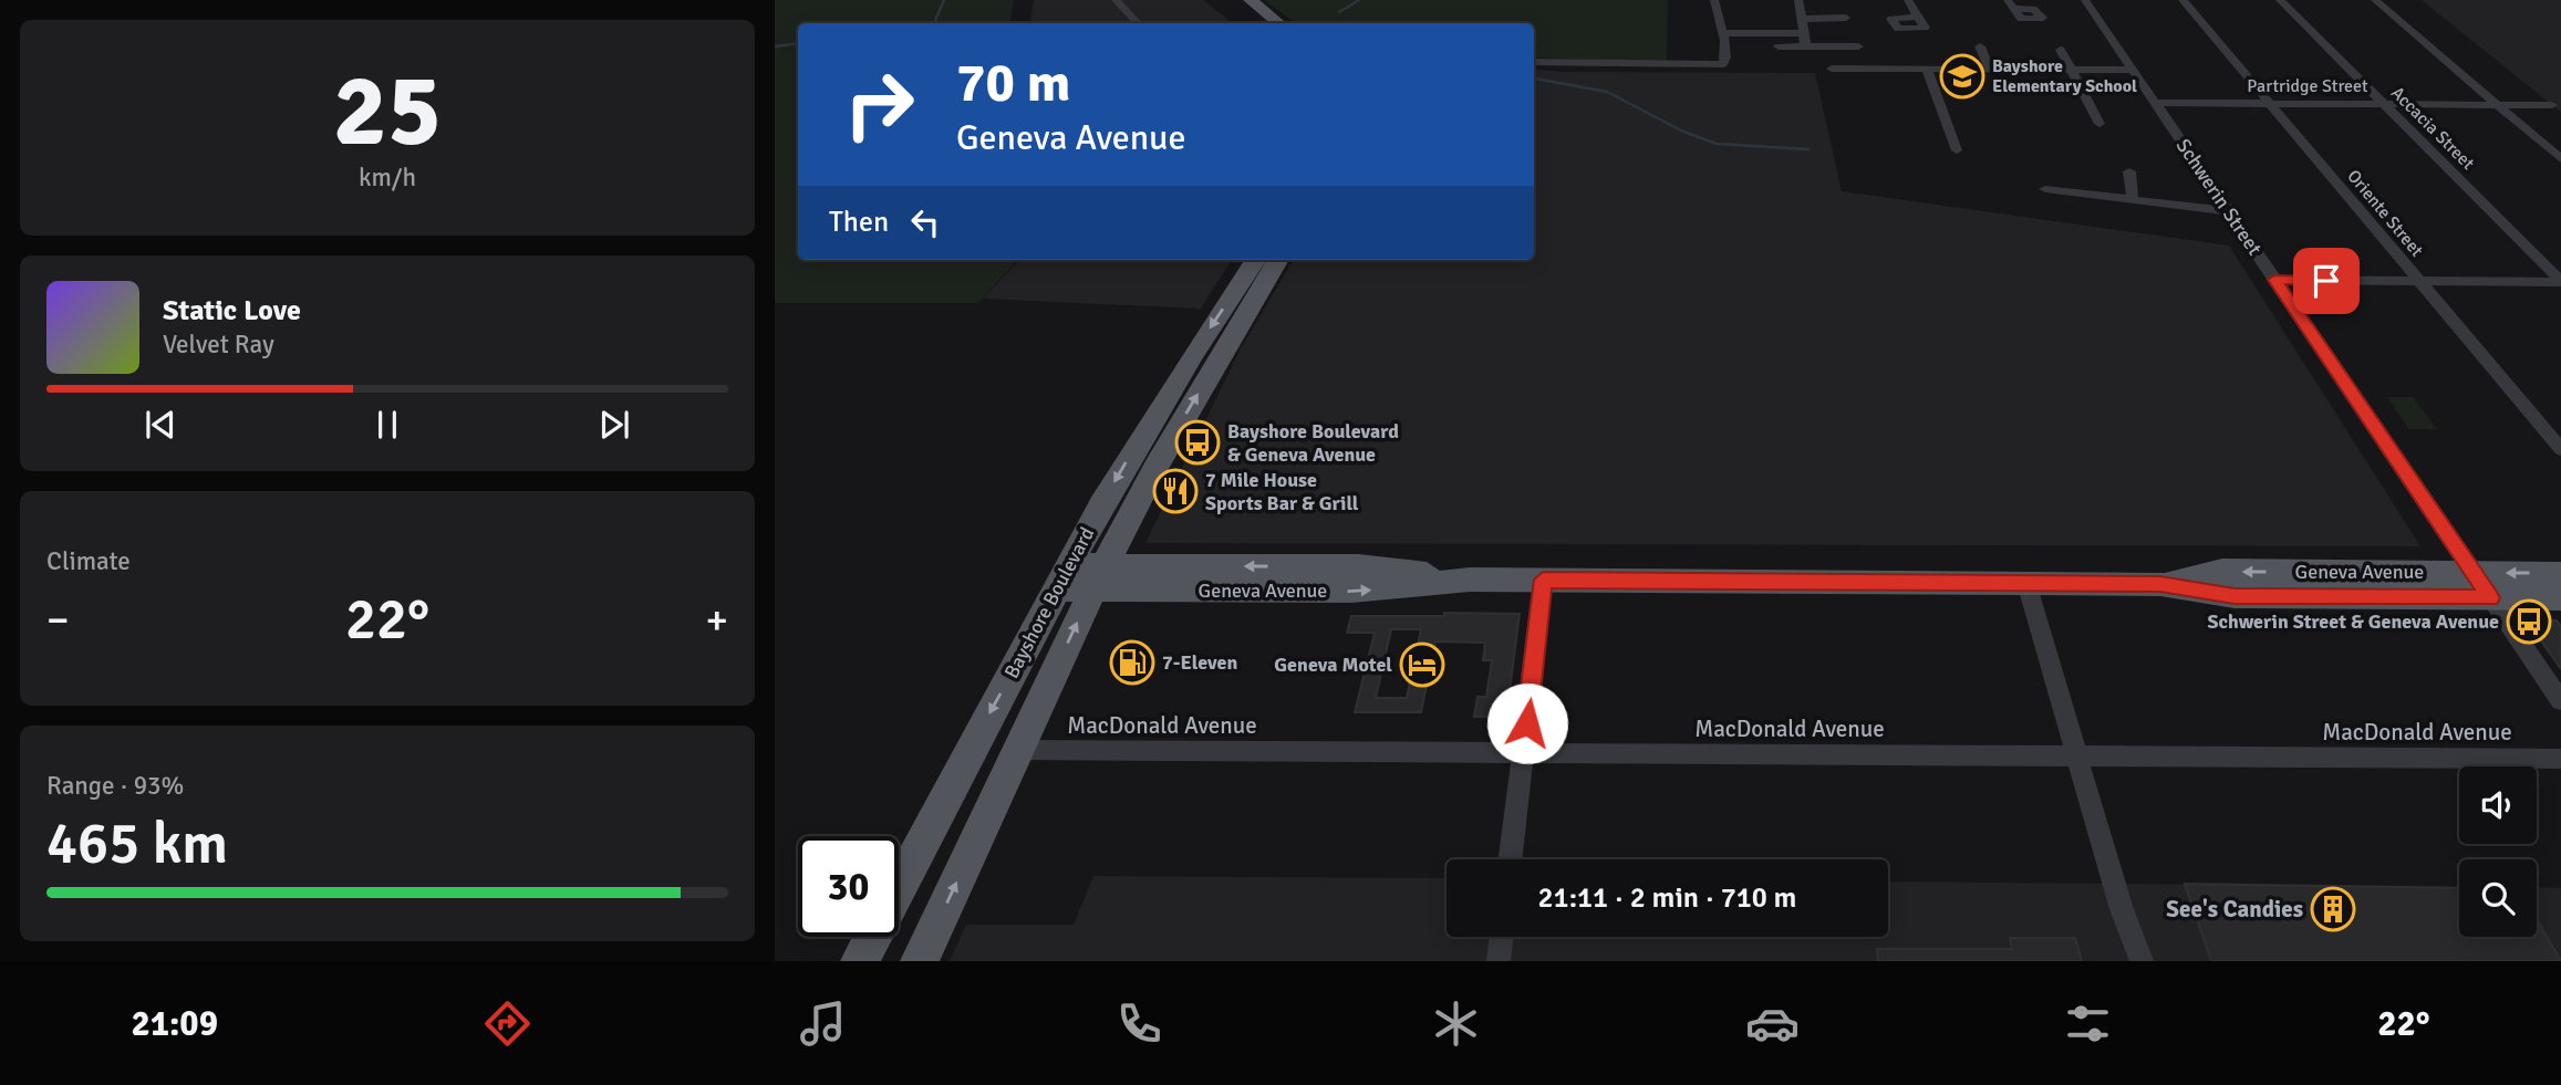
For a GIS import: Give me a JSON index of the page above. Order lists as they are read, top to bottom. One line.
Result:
{"streets":{"main road":["Geneva Avenue","Bayshore Boulevard"],"street":["Partridge Street","Accacia Street","Schwerin Street","Oriente Street","MacDonald Avenue"]},"crossings":[["Partridge Street","Accacia Street"],["Partridge Street","Schwerin Street"],["Partridge Street","Oriente Street"],["Schwerin Street","Geneva Avenue"],["Geneva Avenue","Bayshore Boulevard"],["Bayshore Boulevard","MacDonald Avenue"]],"places":{"school or university":["Bayshore Elementary School"],"bus stop":["Bayshore Boulevard & Geneva Avenue","Schwerin Street & Geneva Avenue"],"restaurant":["7 Mile House Sports Bar & Grill"],"fuel station":["7-Eleven"],"hotel":["Geneva Motel"],"building":["See's Candies"]},"page":{"tile":[["25","km/h"],"Climate",["Range · 93%","465 km"]],"turn":["70 m","Geneva Avenue"],"then":"Then","song":["Static Love","Velvet Ray"],"heat":["−","22°","+"],"limit":"30","trip":"21:11 · 2 min · 710 m","tabs":["21:09","22°"]}}
